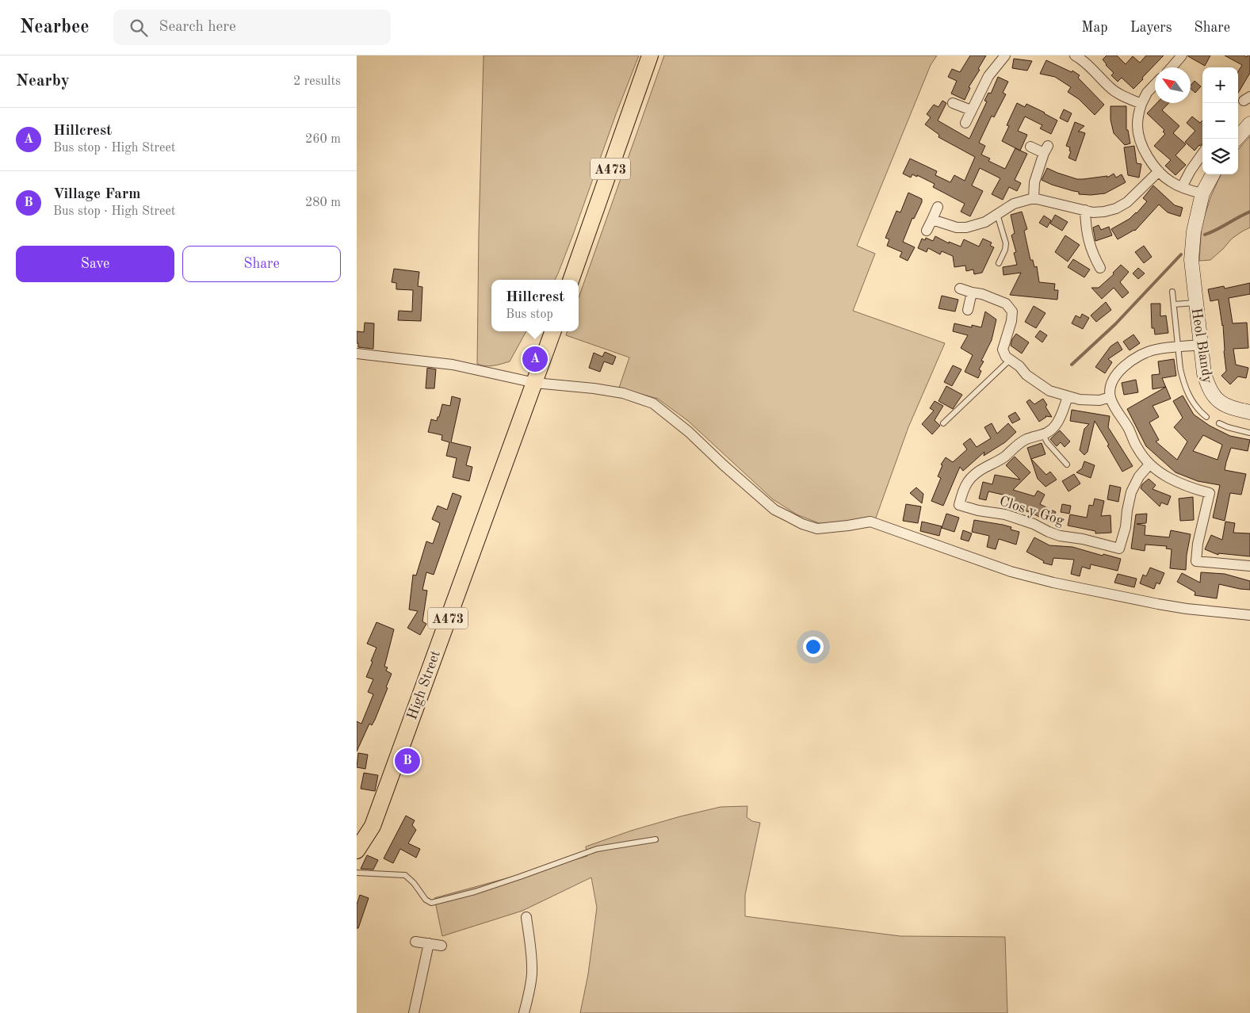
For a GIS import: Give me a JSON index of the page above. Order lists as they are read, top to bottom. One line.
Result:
{"streets":{"main road":["A473","High Street"],"street":["Heol Blandy","Clos y Gog"]},"crossings":[["A473","High Street"]],"north":"top left","page":{"header":"Nearbee","search":"Search here","nav":["Map","Layers","Share"],"heading":["Nearby","2 results"],"map_buttons":["+","−"],"list":[{"mark":"A","name":"Hillcrest","note":"Bus stop · High Street","value":"260 m"},{"mark":"B","name":"Village Farm","note":"Bus stop · High Street","value":"280 m"}],"buttons":["Save","Share"],"popup":["Hillcrest","Bus stop"],"pins":["A","B"]}}
